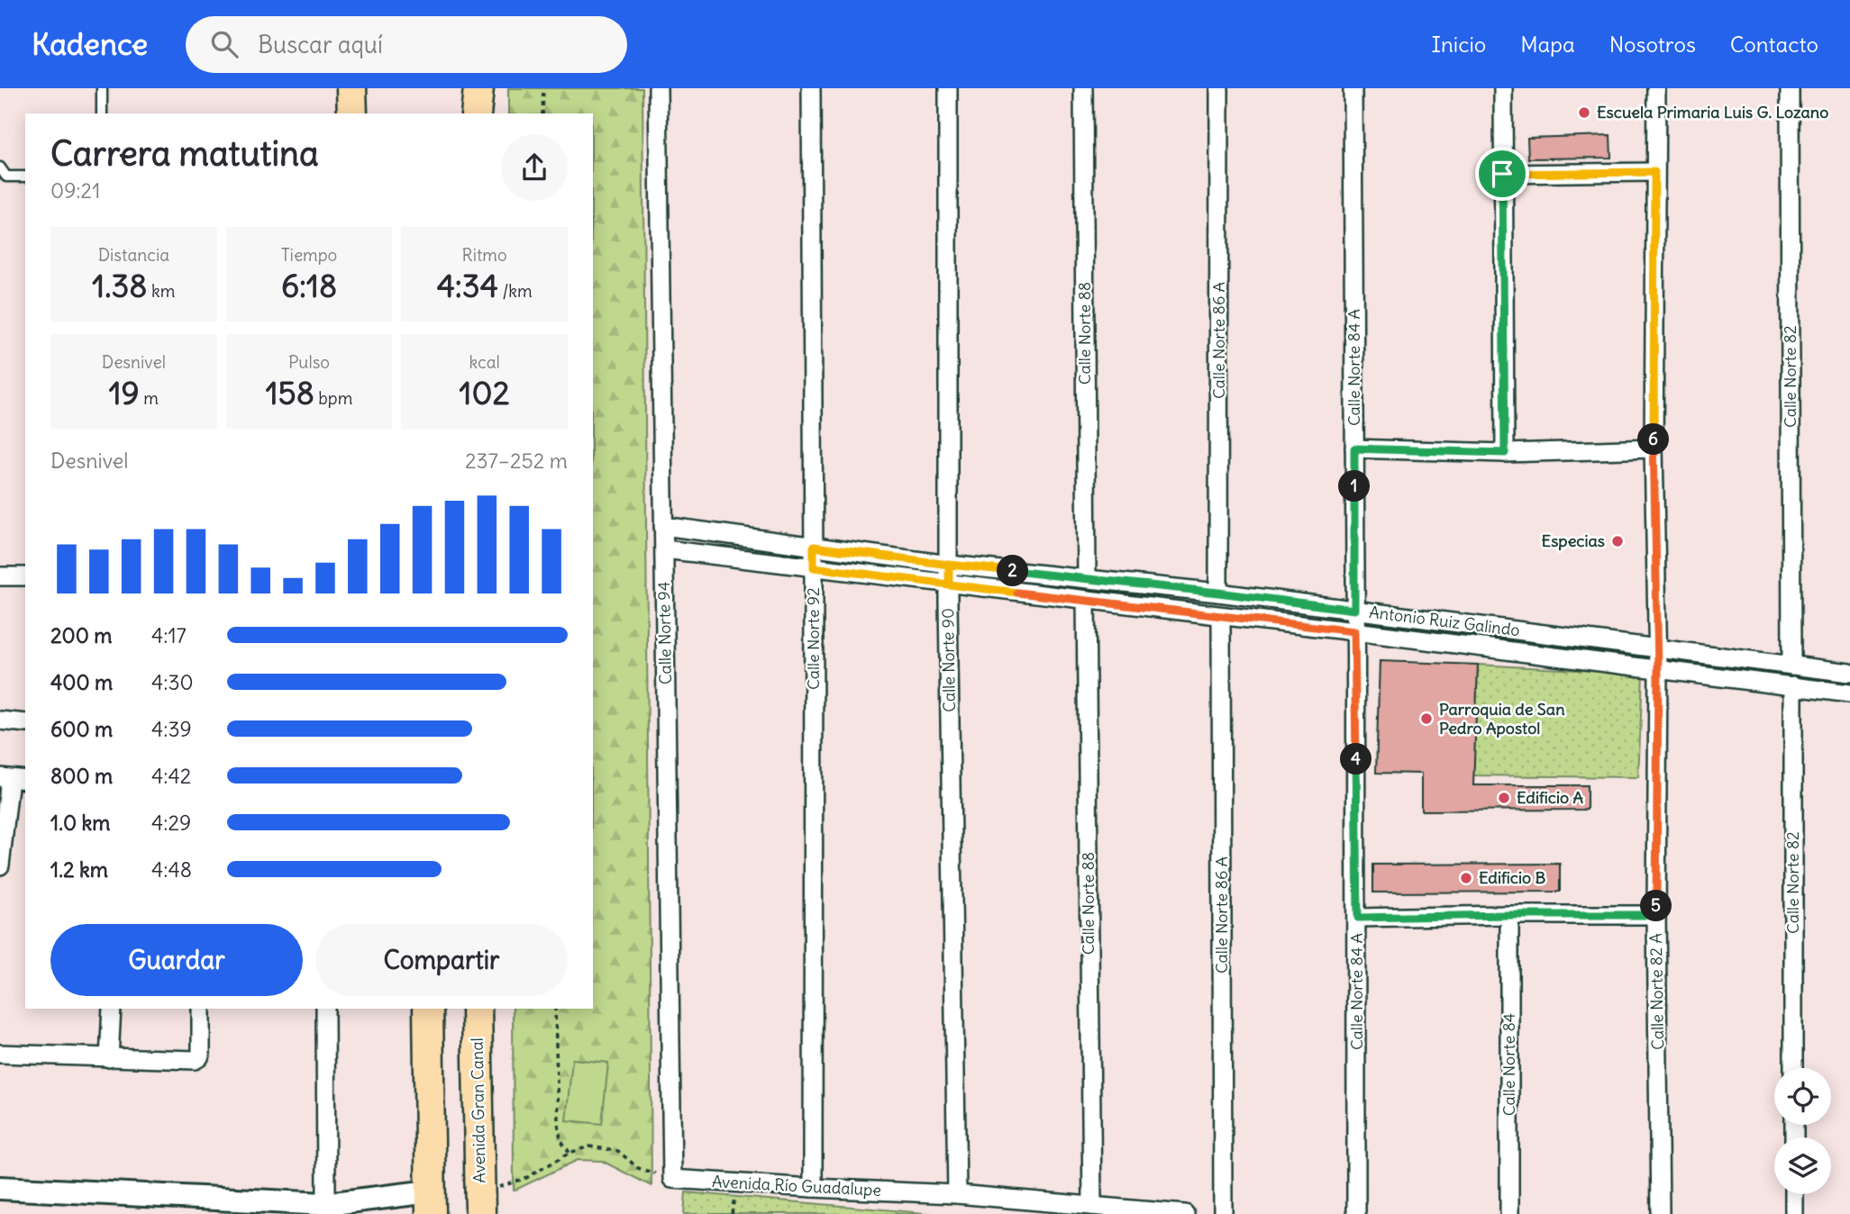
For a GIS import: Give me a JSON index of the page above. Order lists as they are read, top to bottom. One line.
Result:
{"streets":{"main road":["Avenida Gran Canal"],"street":["Calle Norte 88","Calle Norte 86 A","Calle Norte 84 A","Calle Norte 82","Antonio Ruiz Galindo","Calle Norte 94","Calle Norte 92","Calle Norte 90","Calle Norte 82 A","Calle Norte 84","Avenida Río Guadalupe"]},"crossings":[["Calle Norte 88","Antonio Ruiz Galindo"],["Calle Norte 88","Avenida Río Guadalupe"],["Calle Norte 86 A","Antonio Ruiz Galindo"],["Calle Norte 84 A","Antonio Ruiz Galindo"],["Calle Norte 82","Antonio Ruiz Galindo"],["Antonio Ruiz Galindo","Calle Norte 94"],["Antonio Ruiz Galindo","Calle Norte 92"],["Antonio Ruiz Galindo","Calle Norte 90"],["Antonio Ruiz Galindo","Calle Norte 82 A"],["Calle Norte 94","Avenida Río Guadalupe"],["Calle Norte 92","Avenida Río Guadalupe"],["Calle Norte 90","Avenida Río Guadalupe"]],"places":["Escuela Primaria Luis G. Lozano","Especias","Parroquia de San Pedro Apostol","Edificio A","Edificio B"],"page":{"header":"Kadence","search":"Buscar aquí","nav":["Inicio","Mapa","Nosotros","Contacto"],"heading":["Carrera matutina","09:21"],"stats":[["Distancia","1.38 km"],["Tiempo","6:18"],["Ritmo","4:34 /km"],["Desnivel","19 m"],["Pulso","158 bpm"],["kcal","102"]],"pins":["6","1","2","4","5"],"chart":["Desnivel","237–252 m"],"list":[{"name":"200 m","note":"4:17"},{"name":"400 m","note":"4:30"},{"name":"600 m","note":"4:39"},{"name":"800 m","note":"4:42"},{"name":"1.0 km","note":"4:29"},{"name":"1.2 km","note":"4:48"}],"buttons":["Guardar","Compartir"]}}
